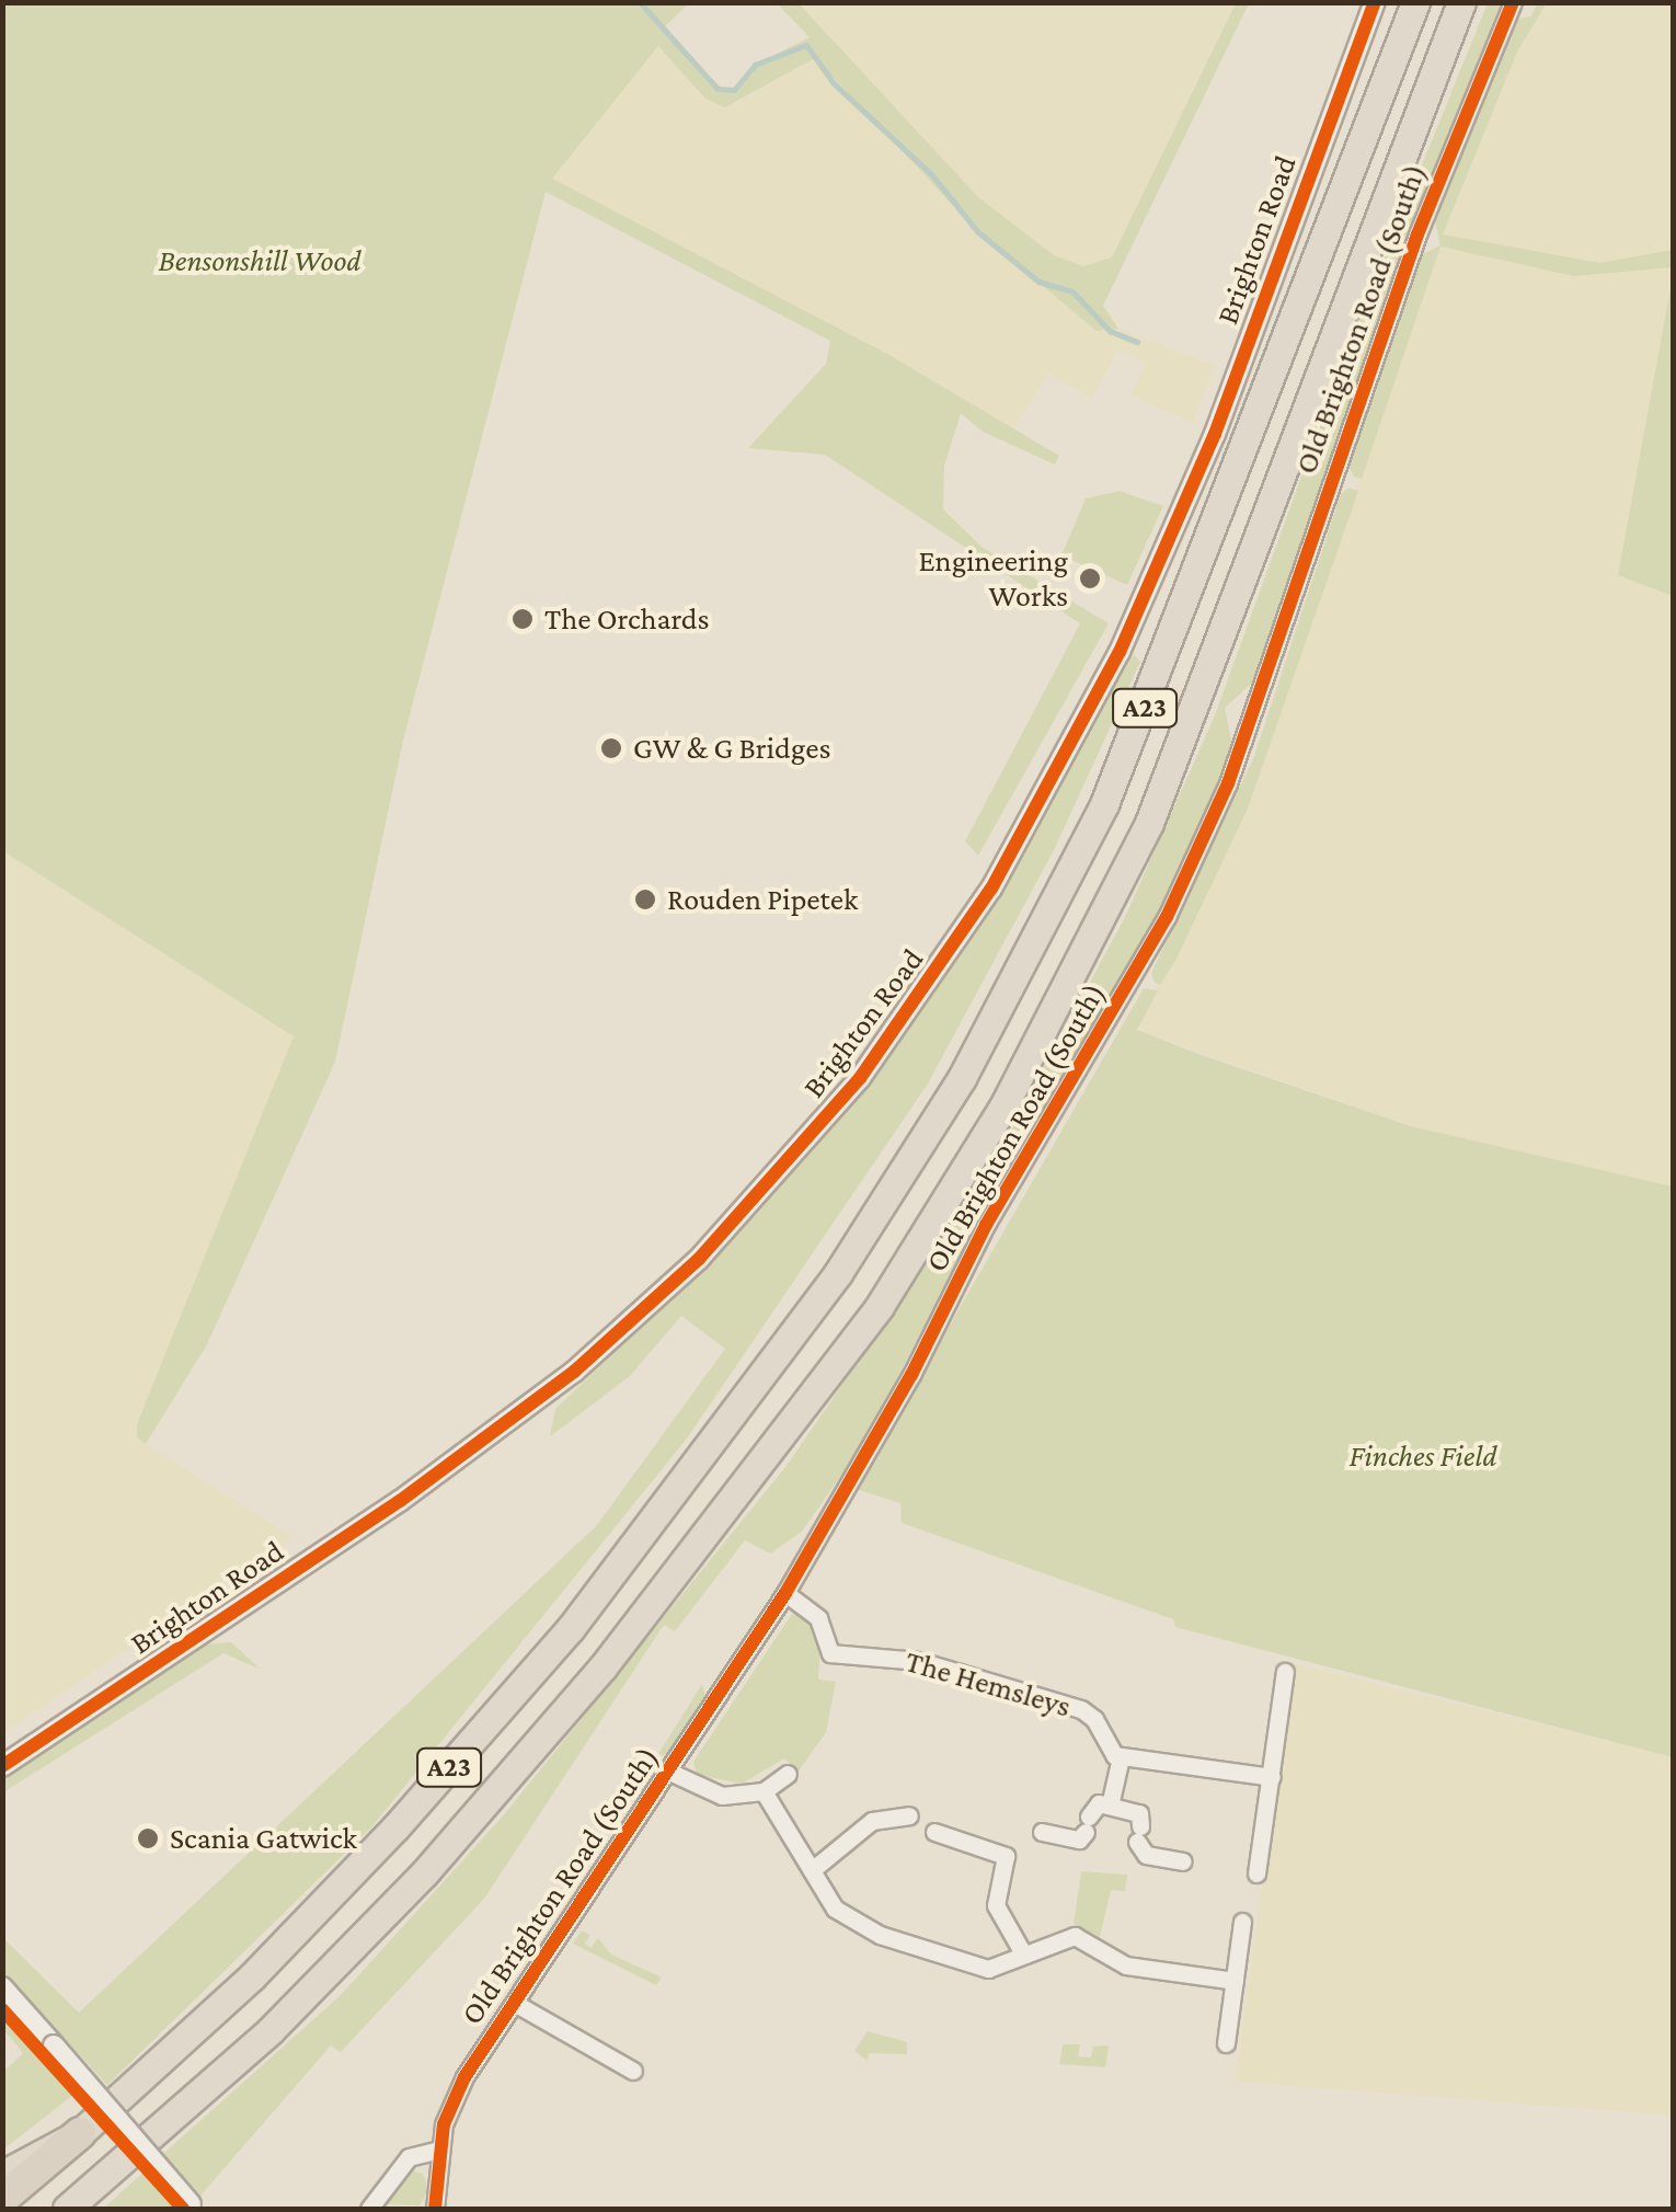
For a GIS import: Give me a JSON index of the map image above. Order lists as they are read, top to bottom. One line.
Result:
{"streets":{"highway":["A23"],"street":["Brighton Road","Old Brighton Road (South)","The Hemsleys"]},"parks":["Bensonshill Wood","Finches Field"],"places":["Engineering Works","The Orchards","GW & G Bridges","Rouden Pipetek","Scania Gatwick"]}
